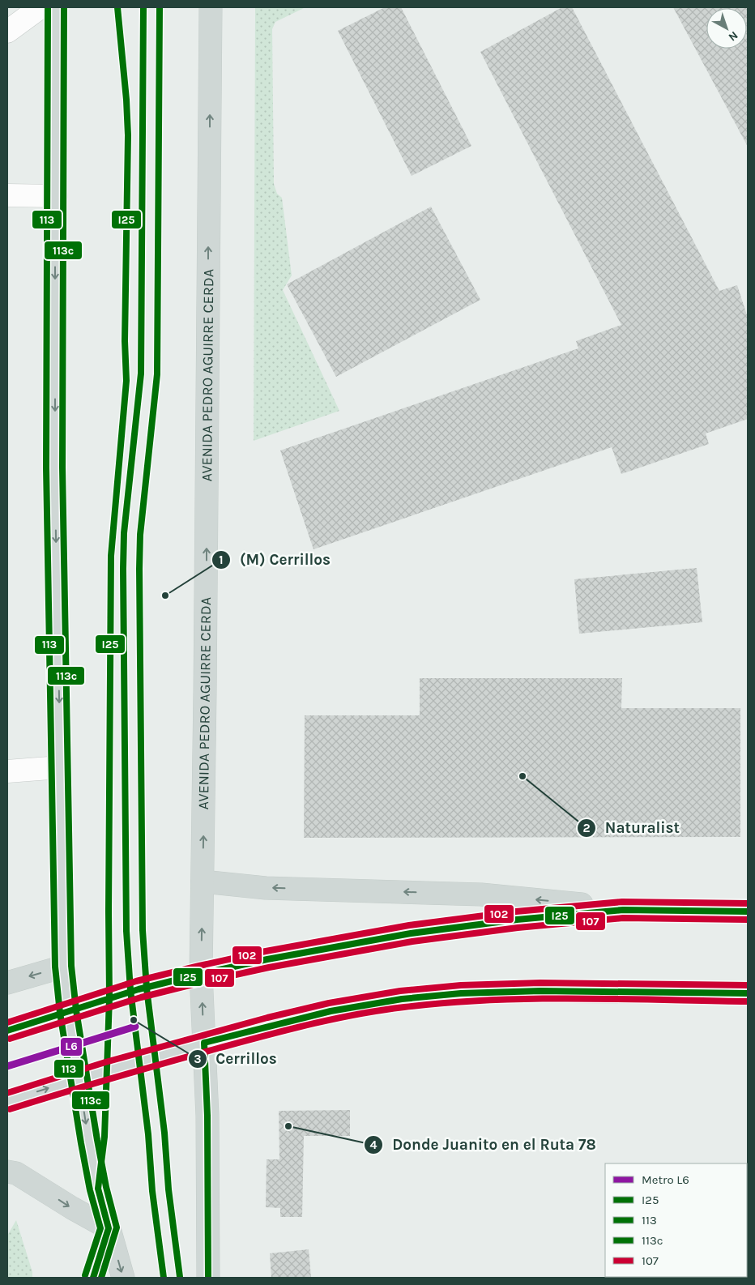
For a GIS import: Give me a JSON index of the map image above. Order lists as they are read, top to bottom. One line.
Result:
{"streets":{"main road":["AVENIDA PEDRO AGUIRRE CERDA"]},"places":["(M) Cerrillos","Naturalist","Cerrillos","Donde Juanito en el Ruta 78"],"lines":["transit line I25","transit line 113","transit line 113c","transit line 102","transit line 107","metro line L6"],"legend":["Metro L6","I25","113","113c","107"],"north":"bottom right"}
